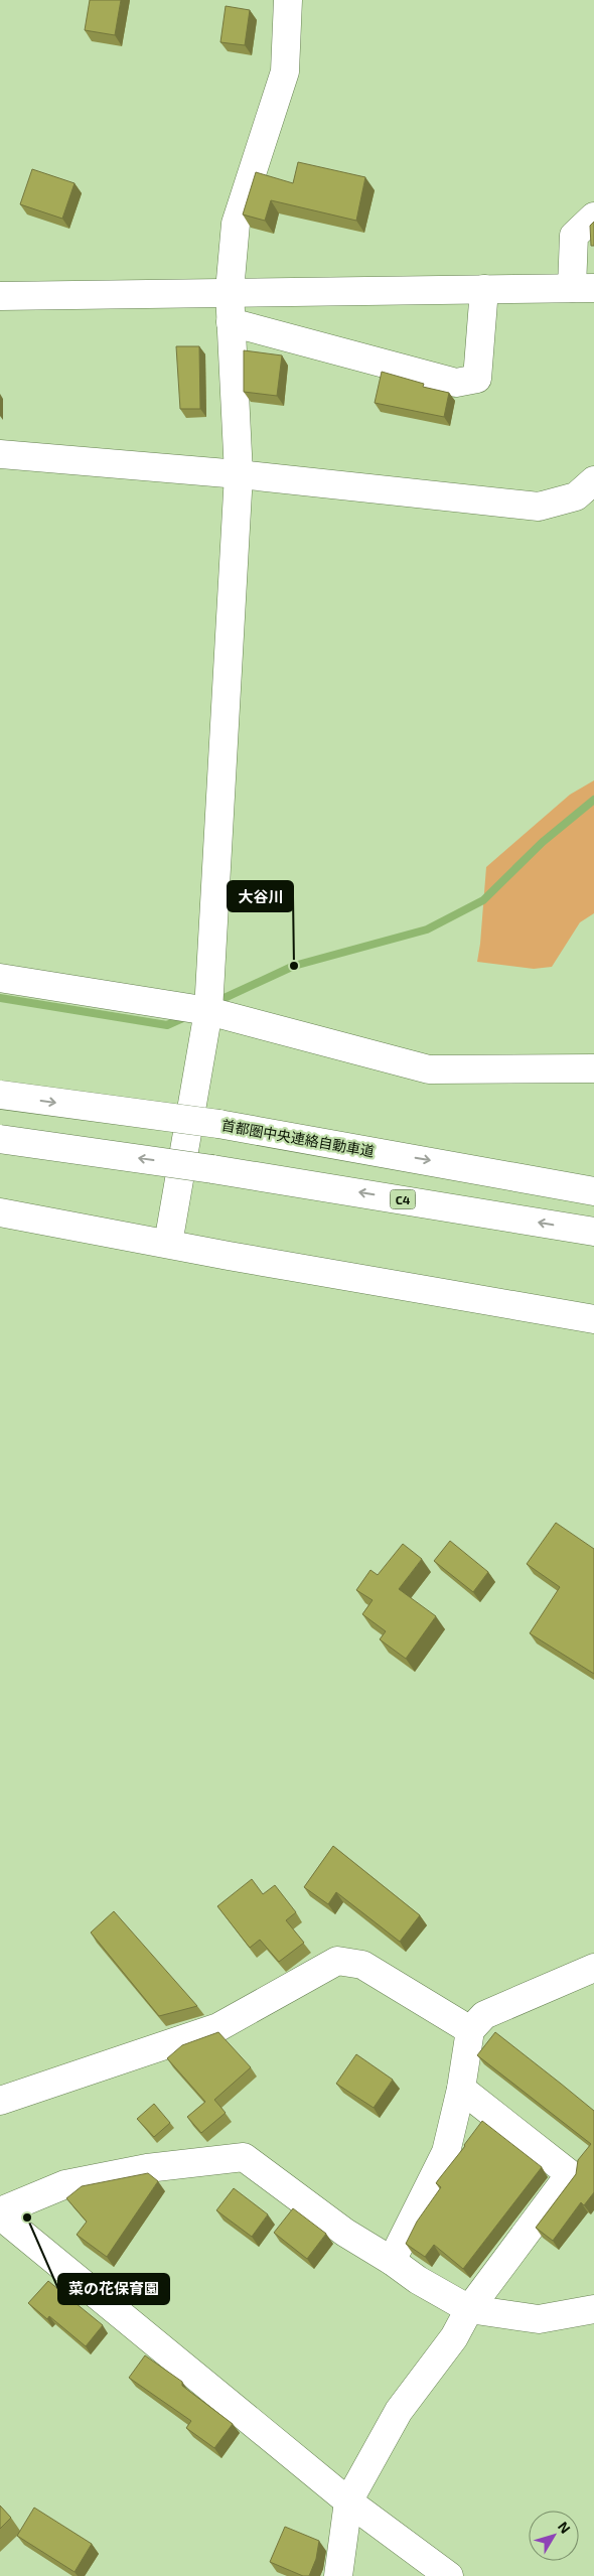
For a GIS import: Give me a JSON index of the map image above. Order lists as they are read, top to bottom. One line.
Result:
{"streets":{"main road":["首都圏中央連絡自動車道","C4"]},"places":["大谷川","菜の花保育園"],"north":"top right"}
